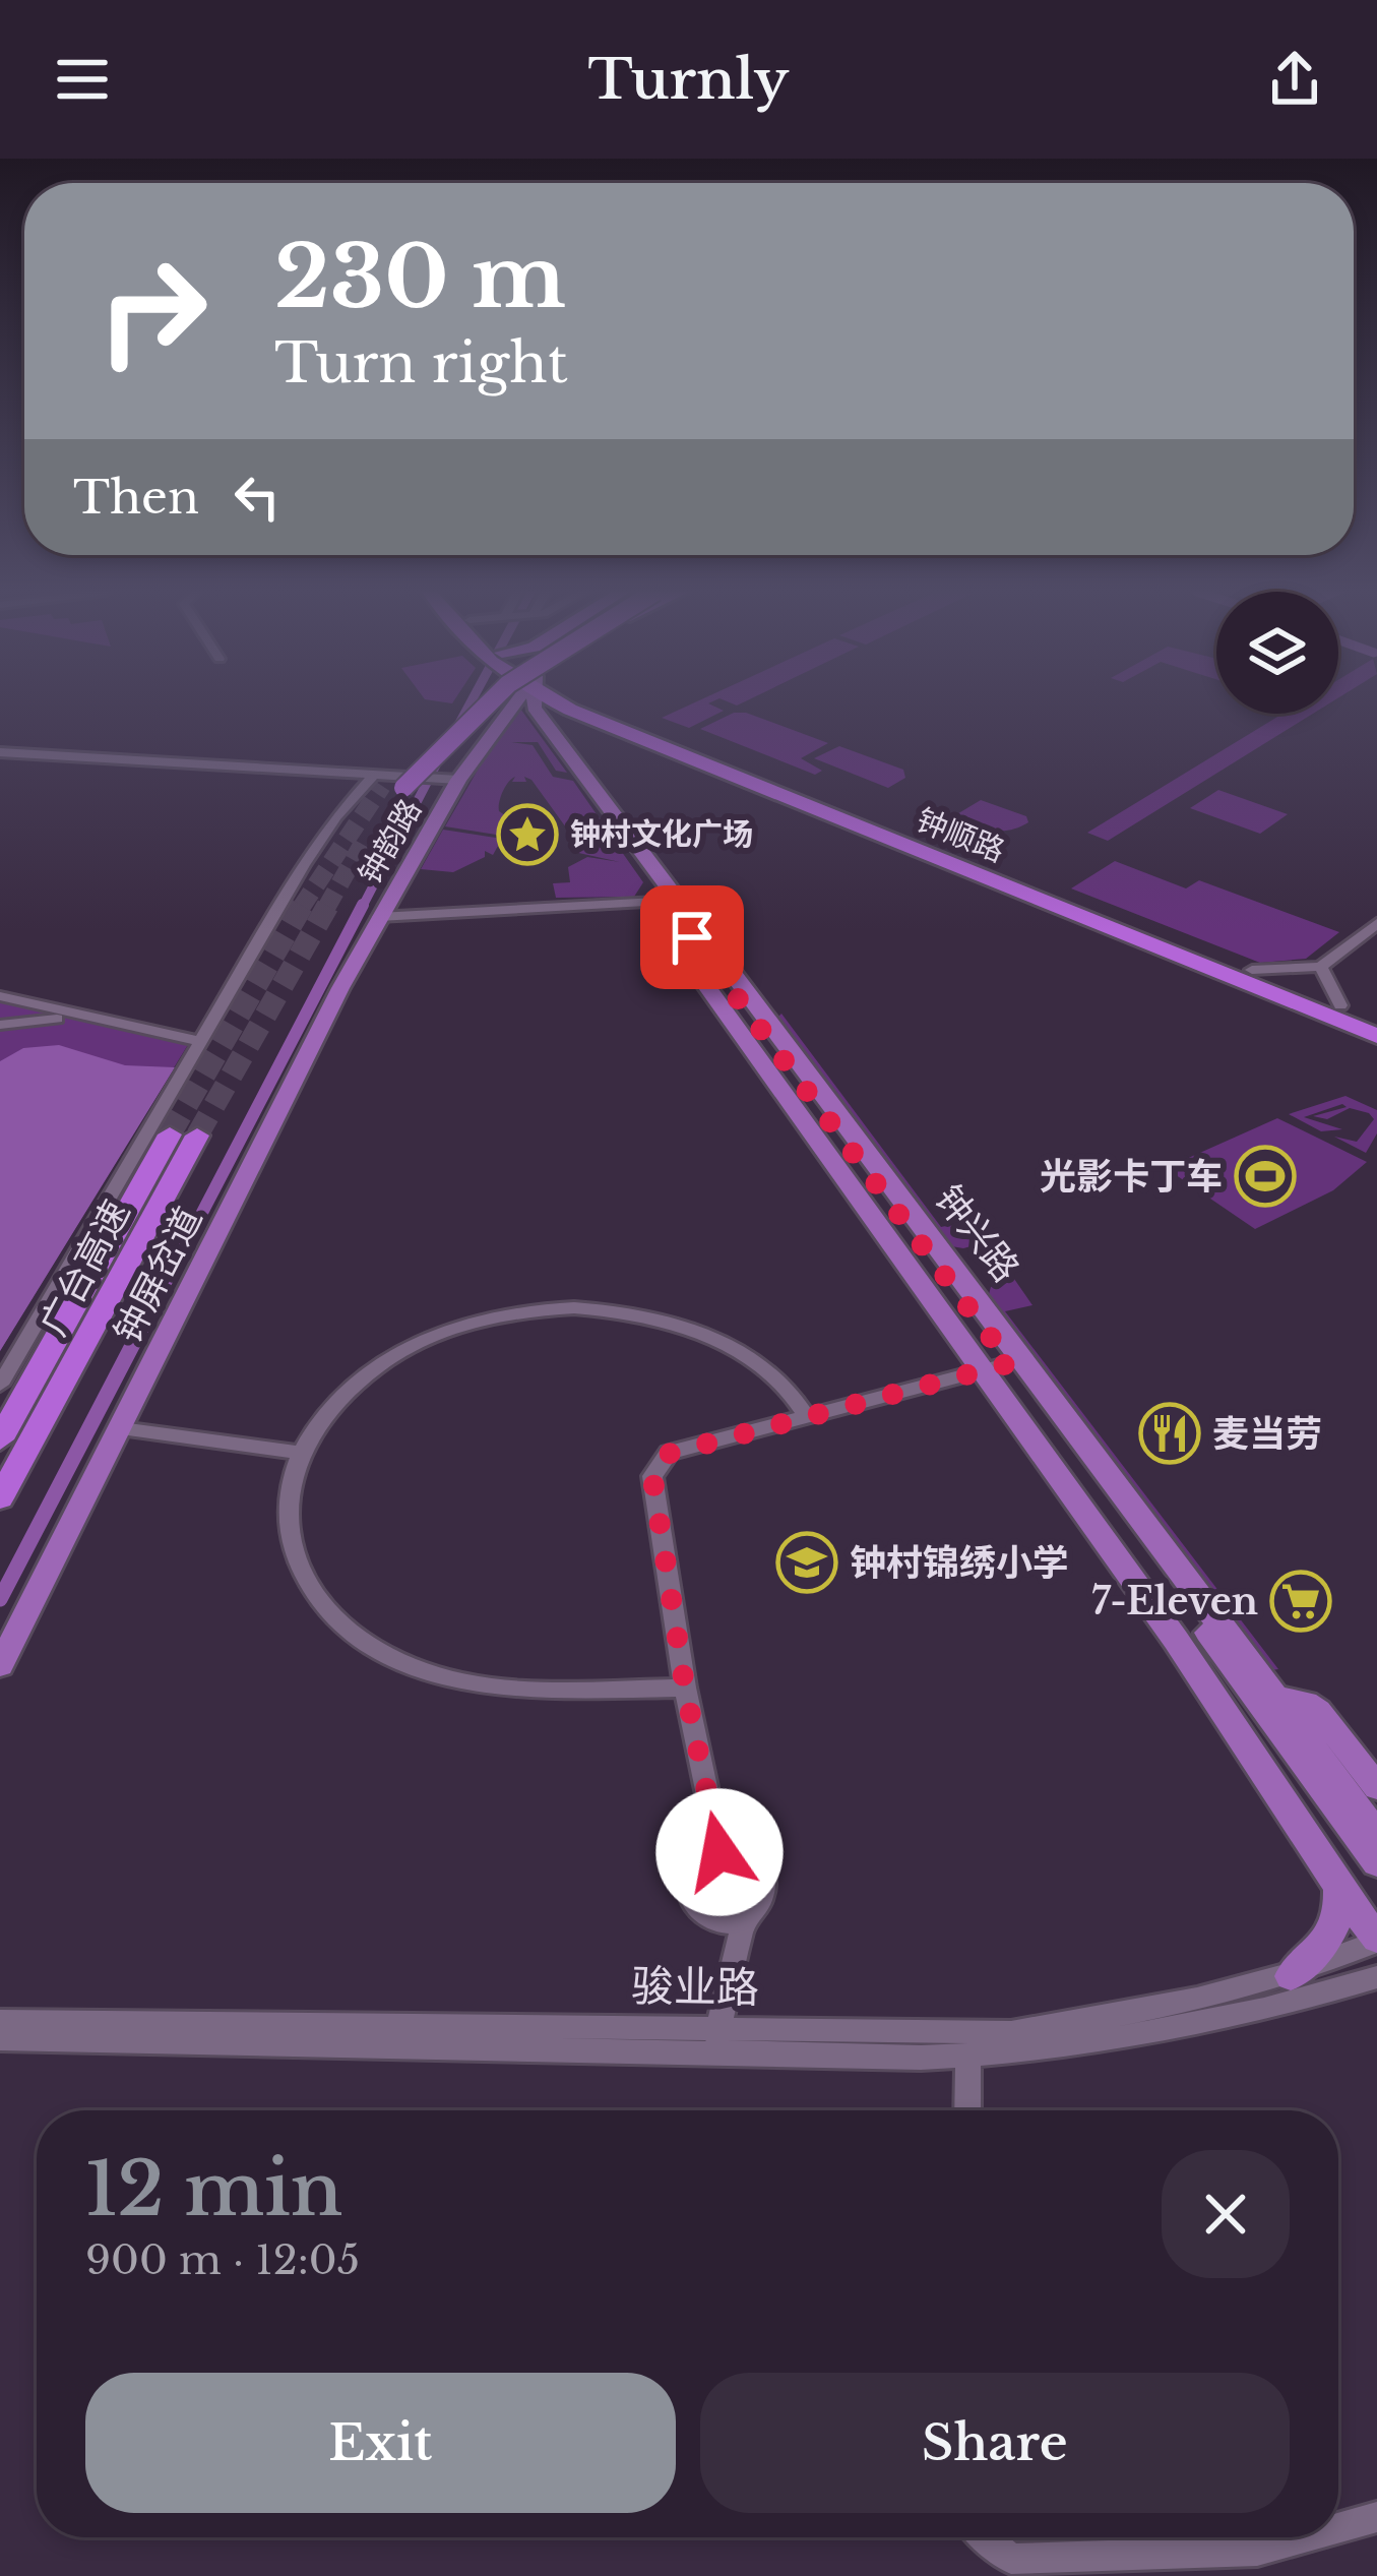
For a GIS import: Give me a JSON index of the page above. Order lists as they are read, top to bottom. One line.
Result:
{"streets":{"highway":["钟顺路","广台高速"],"main road":["钟韵路","钟兴路","钟屏岔道"],"street":["骏业路"]},"crossings":[["钟韵路","钟屏岔道"]],"places":{"place":["钟村文化广场"],"sports":["光影卡丁车"],"restaurant":["麦当劳"],"school or university":["钟村锦绣小学"],"supermarket":["7-Eleven"]},"page":{"header":"Turnly","turn":["230 m","Turn right"],"then":"Then","heading":["12 min","900 m · 12:05"],"buttons":["Exit","Share"]}}
